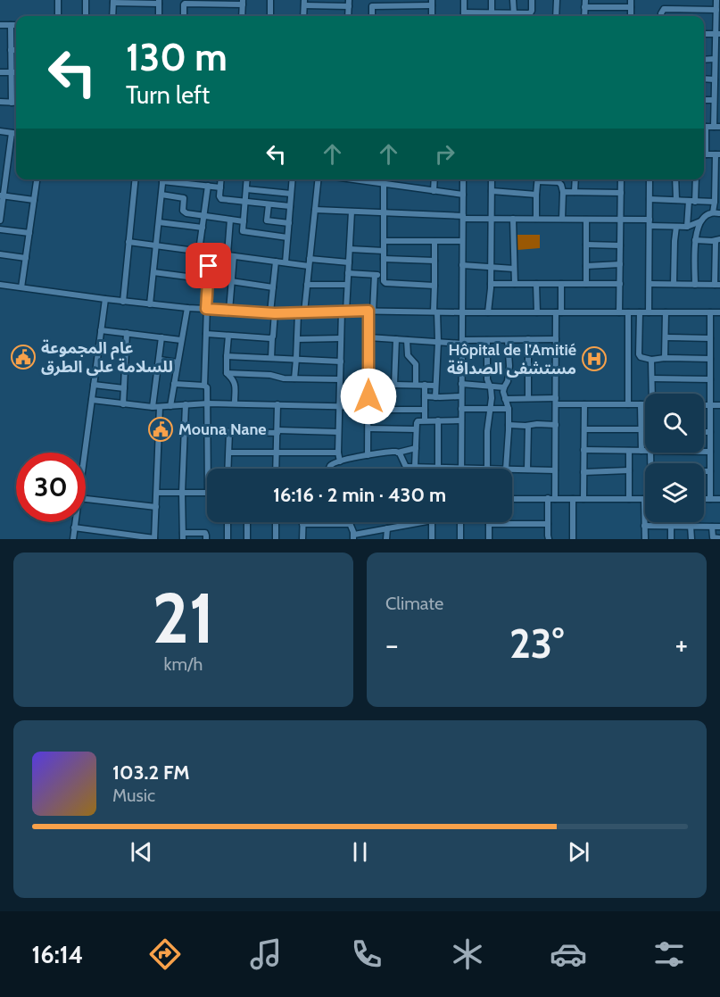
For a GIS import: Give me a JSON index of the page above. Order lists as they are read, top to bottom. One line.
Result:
{"places":{"public building":["عام المجموعة للسلامة على الطرق","Mouna Nane"],"hospital":["Hôpital de l'Amitié مستشفى الصداقة"]},"page":{"turn":["130 m","Turn left"],"limit":"30","trip":"16:16 · 2 min · 430 m","tile":[["21","km/h"],"Climate"],"heat":["−","23°","+"],"song":["103.2 FM","Music"],"tabs":"16:14"}}
